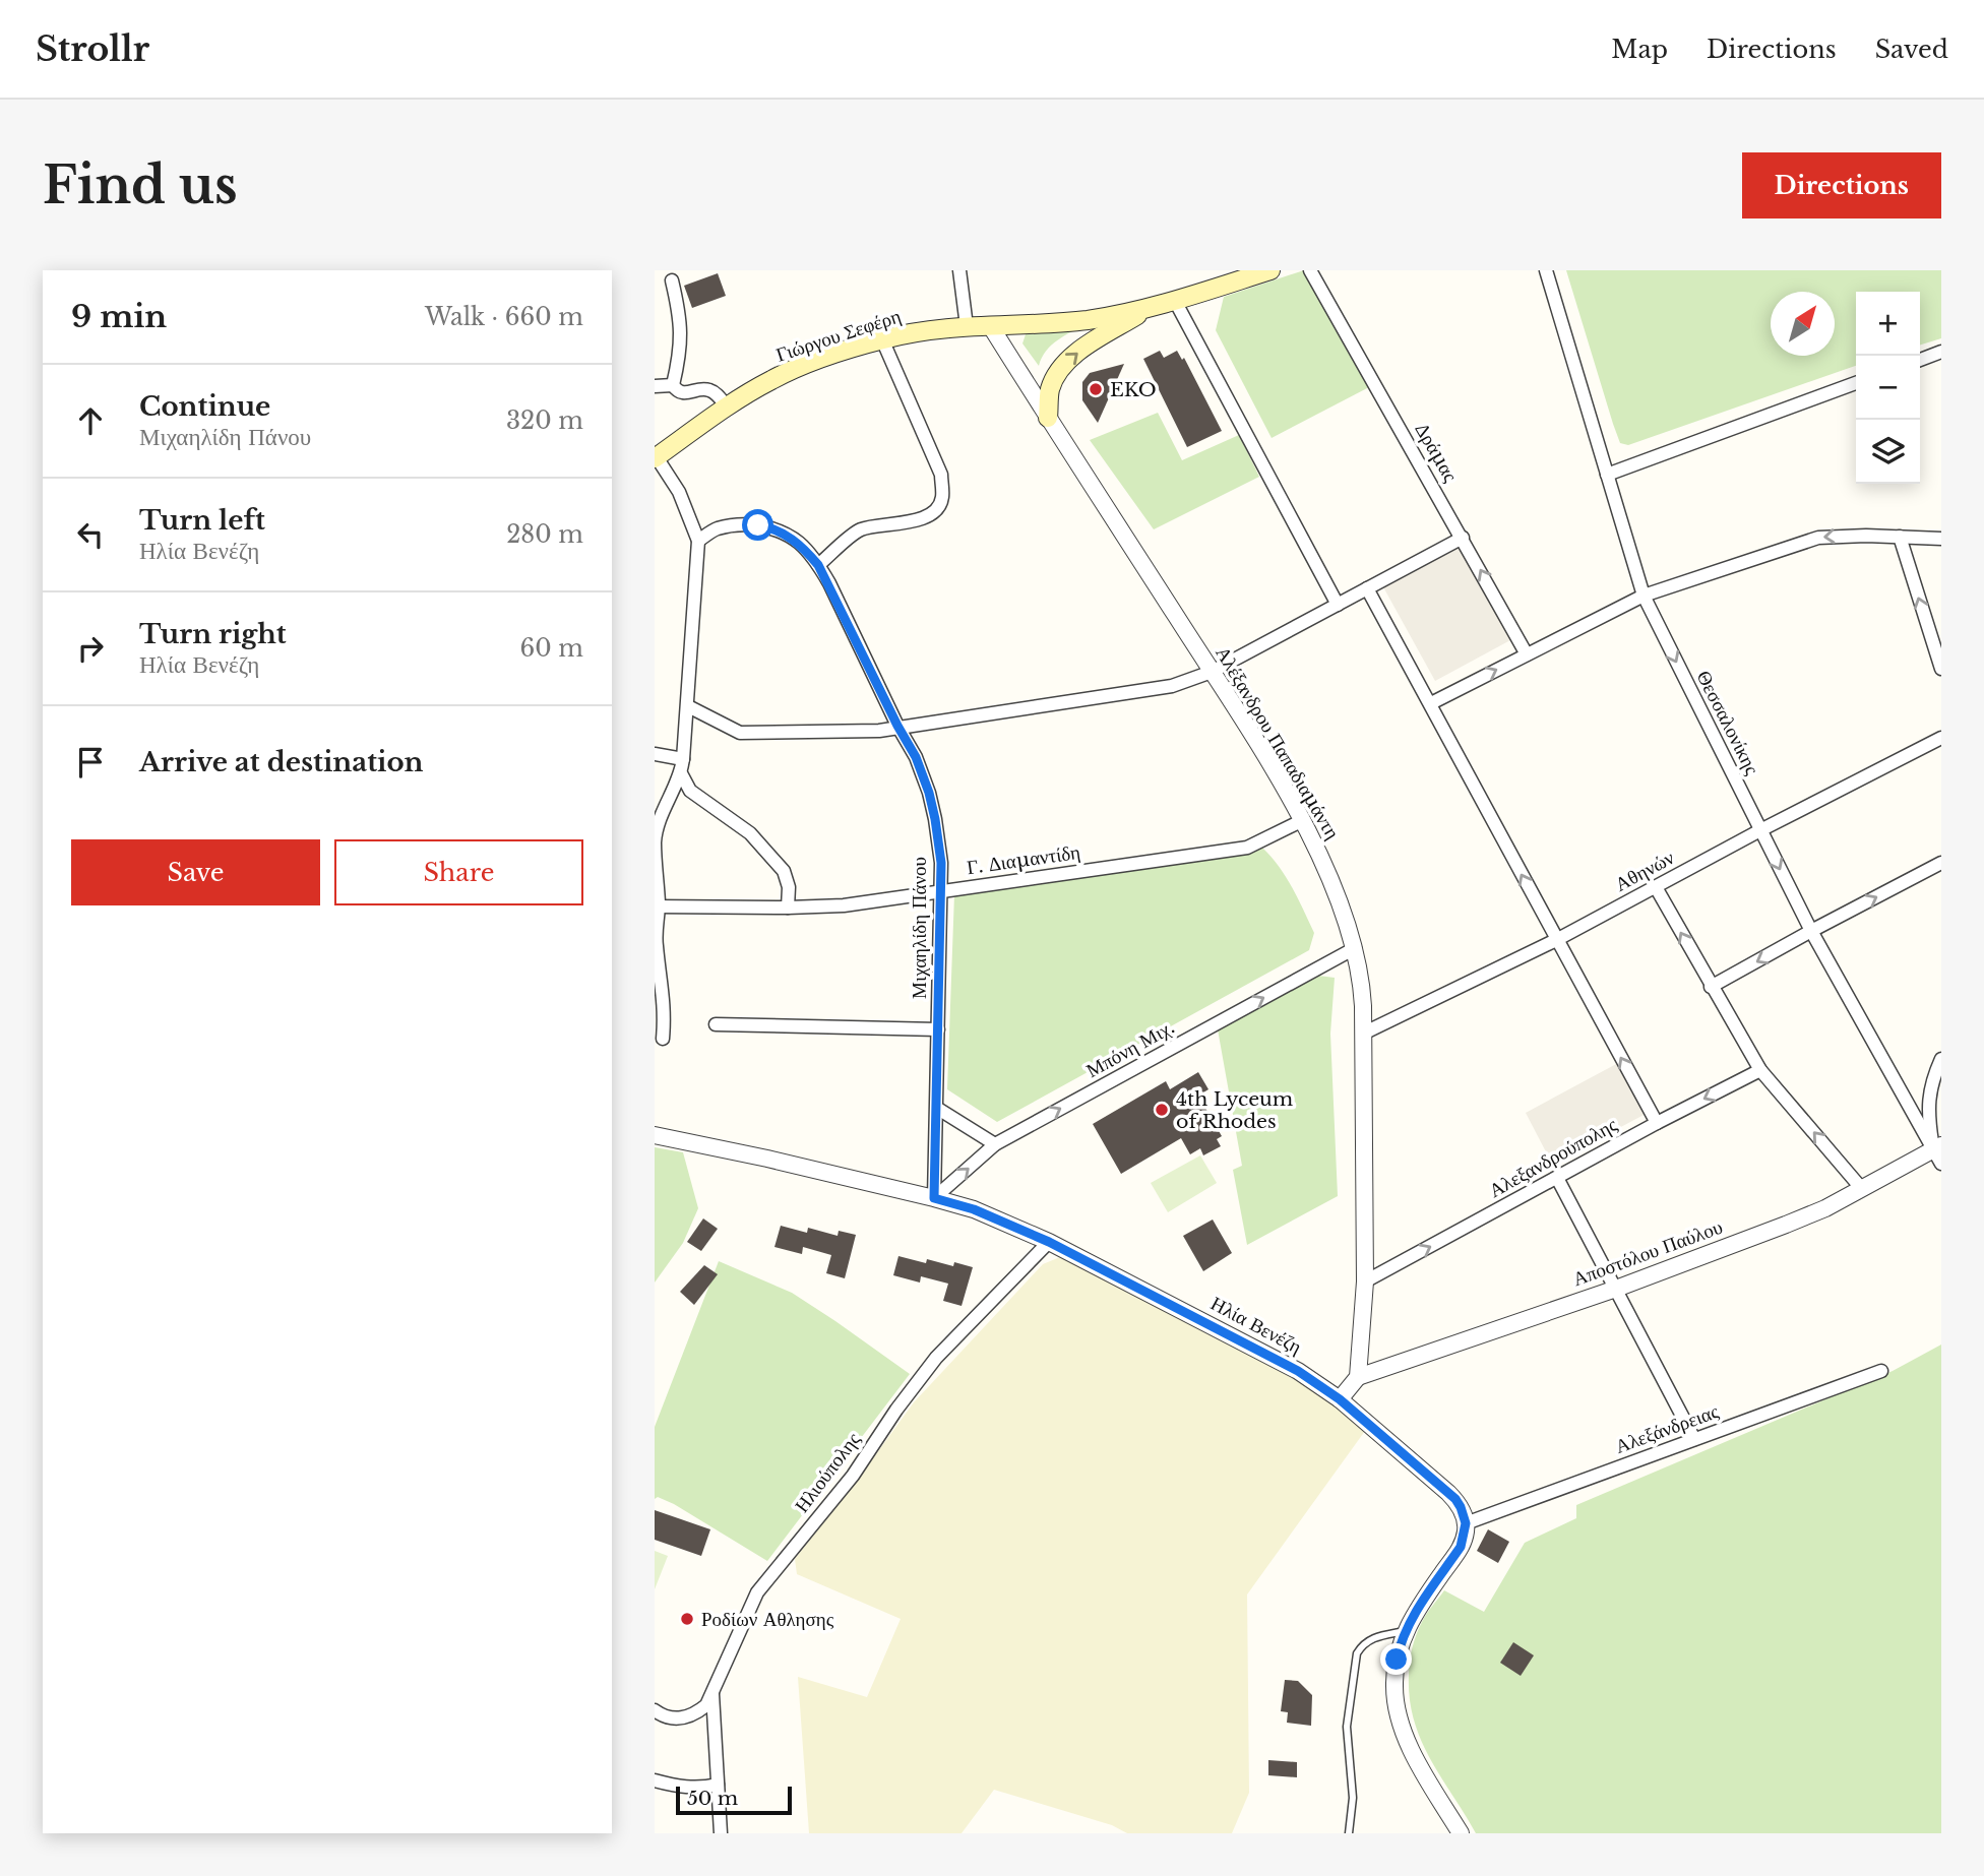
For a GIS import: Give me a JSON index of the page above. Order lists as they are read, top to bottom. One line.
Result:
{"streets":{"main road":["Γιώργου Σεφέρη"],"street":["Δράμας","Θεσσαλονίκης","Αλέξανδρου Παπαδιαμάντη","Γ. Διαμαντίδη","Αθηνών","Μιχαηλίδη Πάνου","Μπόνη Μιχ.","Αλεξανδρούπολης","Αποστόλου Παύλου","Ηλία Βενέζη","Αλεξάνδρειας","Ηλιούπολης"]},"crossings":[["Γιώργου Σεφέρη","Αλέξανδρου Παπαδιαμάντη"],["Θεσσαλονίκης","Αθηνών"],["Θεσσαλονίκης","Αποστόλου Παύλου"],["Αλέξανδρου Παπαδιαμάντη","Γ. Διαμαντίδη"],["Αλέξανδρου Παπαδιαμάντη","Αθηνών"],["Αλέξανδρου Παπαδιαμάντη","Μπόνη Μιχ."],["Αλέξανδρου Παπαδιαμάντη","Αλεξανδρούπολης"],["Αλέξανδρου Παπαδιαμάντη","Αποστόλου Παύλου"],["Γ. Διαμαντίδη","Μιχαηλίδη Πάνου"],["Μιχαηλίδη Πάνου","Μπόνη Μιχ."],["Μιχαηλίδη Πάνου","Ηλία Βενέζη"],["Μπόνη Μιχ.","Ηλία Βενέζη"],["Ηλία Βενέζη","Αλεξάνδρειας"],["Ηλία Βενέζη","Ηλιούπολης"]],"one_way":["Θεσσαλονίκης","Μπόνη Μιχ."],"places":["EKO","4th Lyceum of Rhodes","Ροδίων Αθλησης"],"scale_bar":"50 m","north":"top right","page":{"header":"Strollr","nav":["Map","Directions","Saved"],"buttons":["Directions",["Save","Share"]],"title":"Find us","heading":["9 min","Walk · 660 m"],"map_buttons":["+","−"],"list":[["Continue","Μιχαηλίδη Πάνου","320 m"],["Turn left","Ηλία Βενέζη","280 m"],["Turn right","Ηλία Βενέζη","60 m"],"Arrive at destination"],"scale":"50 m"}}
